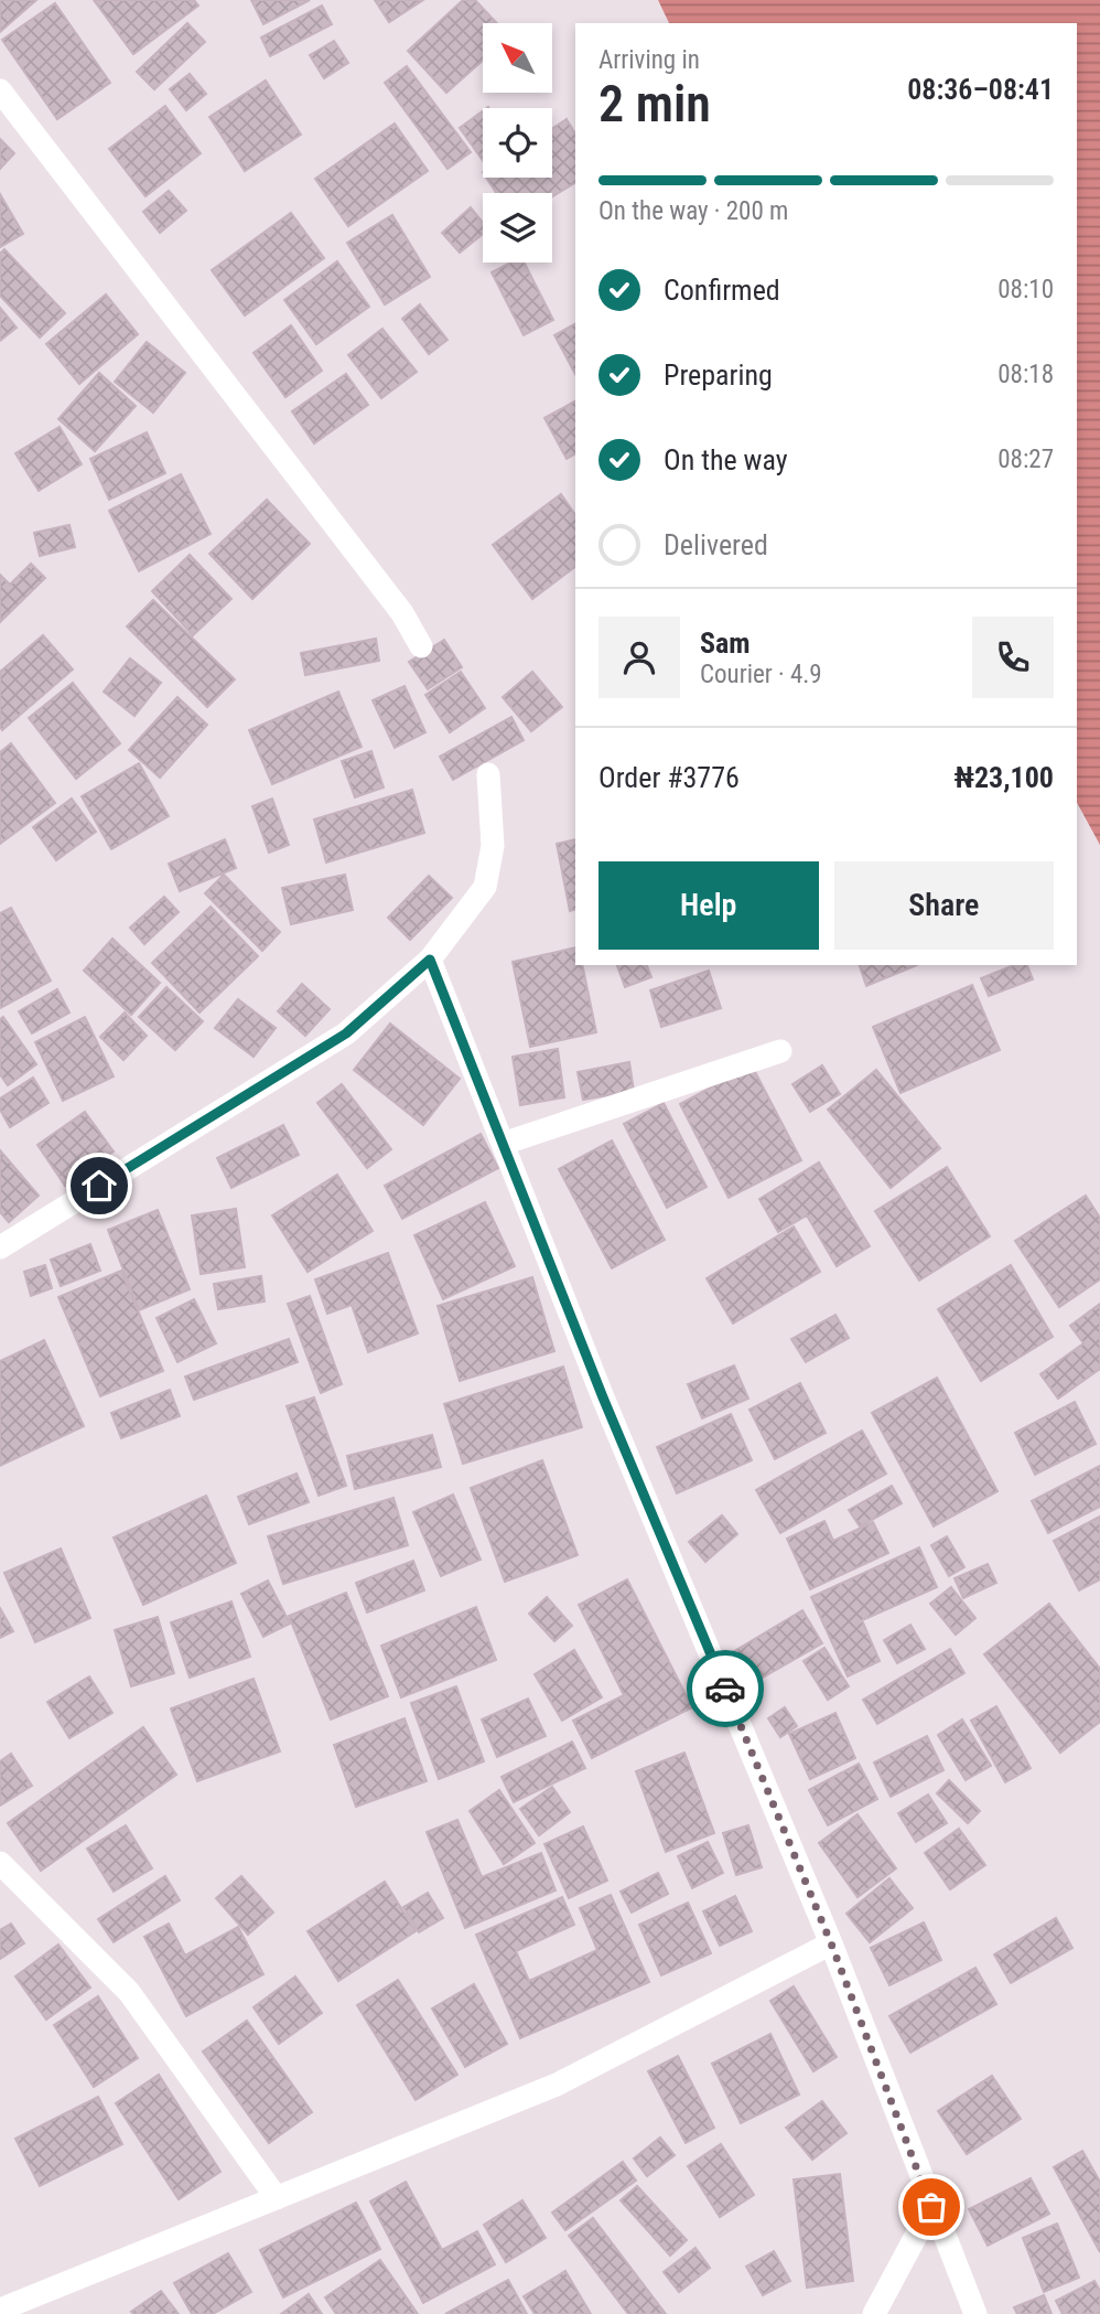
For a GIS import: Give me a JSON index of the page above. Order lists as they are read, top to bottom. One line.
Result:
{"north":"top left","page":{"heading":["2 min","Arriving in","08:36–08:41"],"panel":["Sam","Courier · 4.9","Order #3776","₦23,100"],"bar":"On the way · 200 m","list":[["Confirmed","08:10"],["Preparing","08:18"],["On the way","08:27"],"Delivered"],"buttons":["Help","Share"]}}
